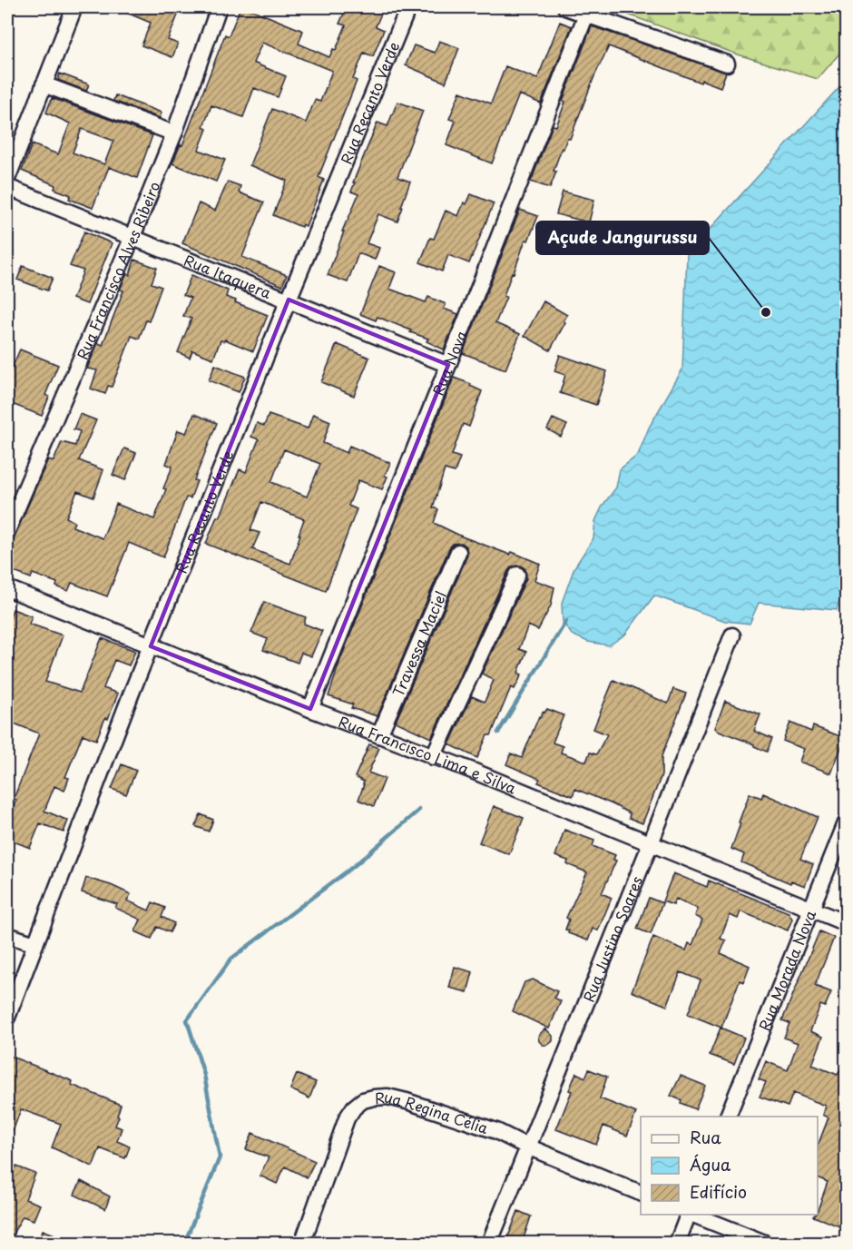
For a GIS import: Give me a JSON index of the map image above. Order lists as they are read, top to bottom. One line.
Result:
{"streets":{"street":["Rua Recanto Verde","Rua Francisco Alves Ribeiro","Rua Itaquera","Rua Nova","Travessa Maciel","Rua Francisco Lima e Silva","Rua Justino Soares","Rua Morada Nova","Rua Regina Célia"]},"crossings":[["Rua Recanto Verde","Rua Itaquera"],["Rua Recanto Verde","Rua Francisco Lima e Silva"],["Rua Francisco Alves Ribeiro","Rua Itaquera"],["Rua Itaquera","Rua Nova"],["Rua Nova","Rua Francisco Lima e Silva"],["Travessa Maciel","Rua Francisco Lima e Silva"],["Rua Francisco Lima e Silva","Rua Justino Soares"],["Rua Francisco Lima e Silva","Rua Morada Nova"],["Rua Justino Soares","Rua Regina Célia"]],"places":["Açude Jangurussu"],"legend":["Rua","Água","Edifício"]}
